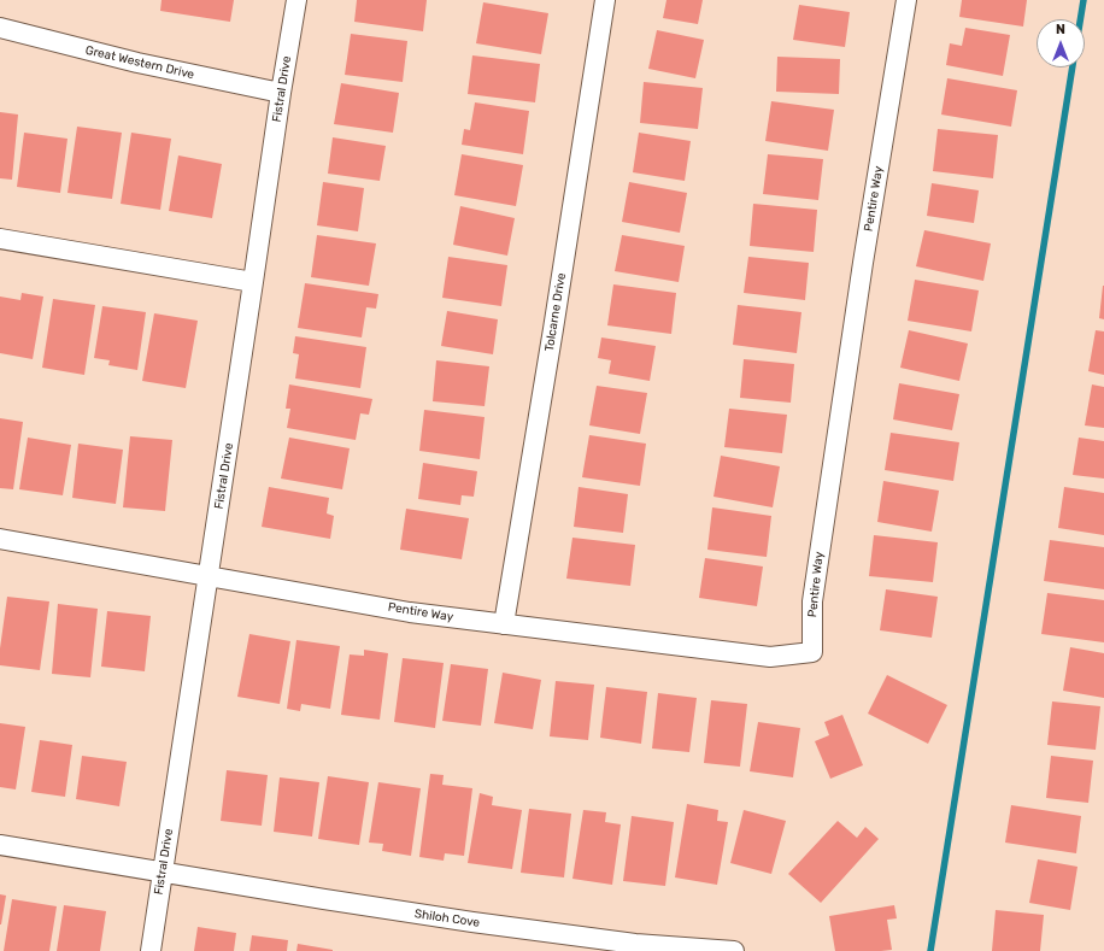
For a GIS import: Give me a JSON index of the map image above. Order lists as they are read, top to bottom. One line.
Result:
{"streets":{"street":["Great Western Drive","Fistral Drive","Pentire Way","Tolcarne Drive","Shiloh Cove"]},"crossings":[["Great Western Drive","Fistral Drive"],["Fistral Drive","Pentire Way"],["Fistral Drive","Shiloh Cove"],["Pentire Way","Tolcarne Drive"]],"north":"top"}
